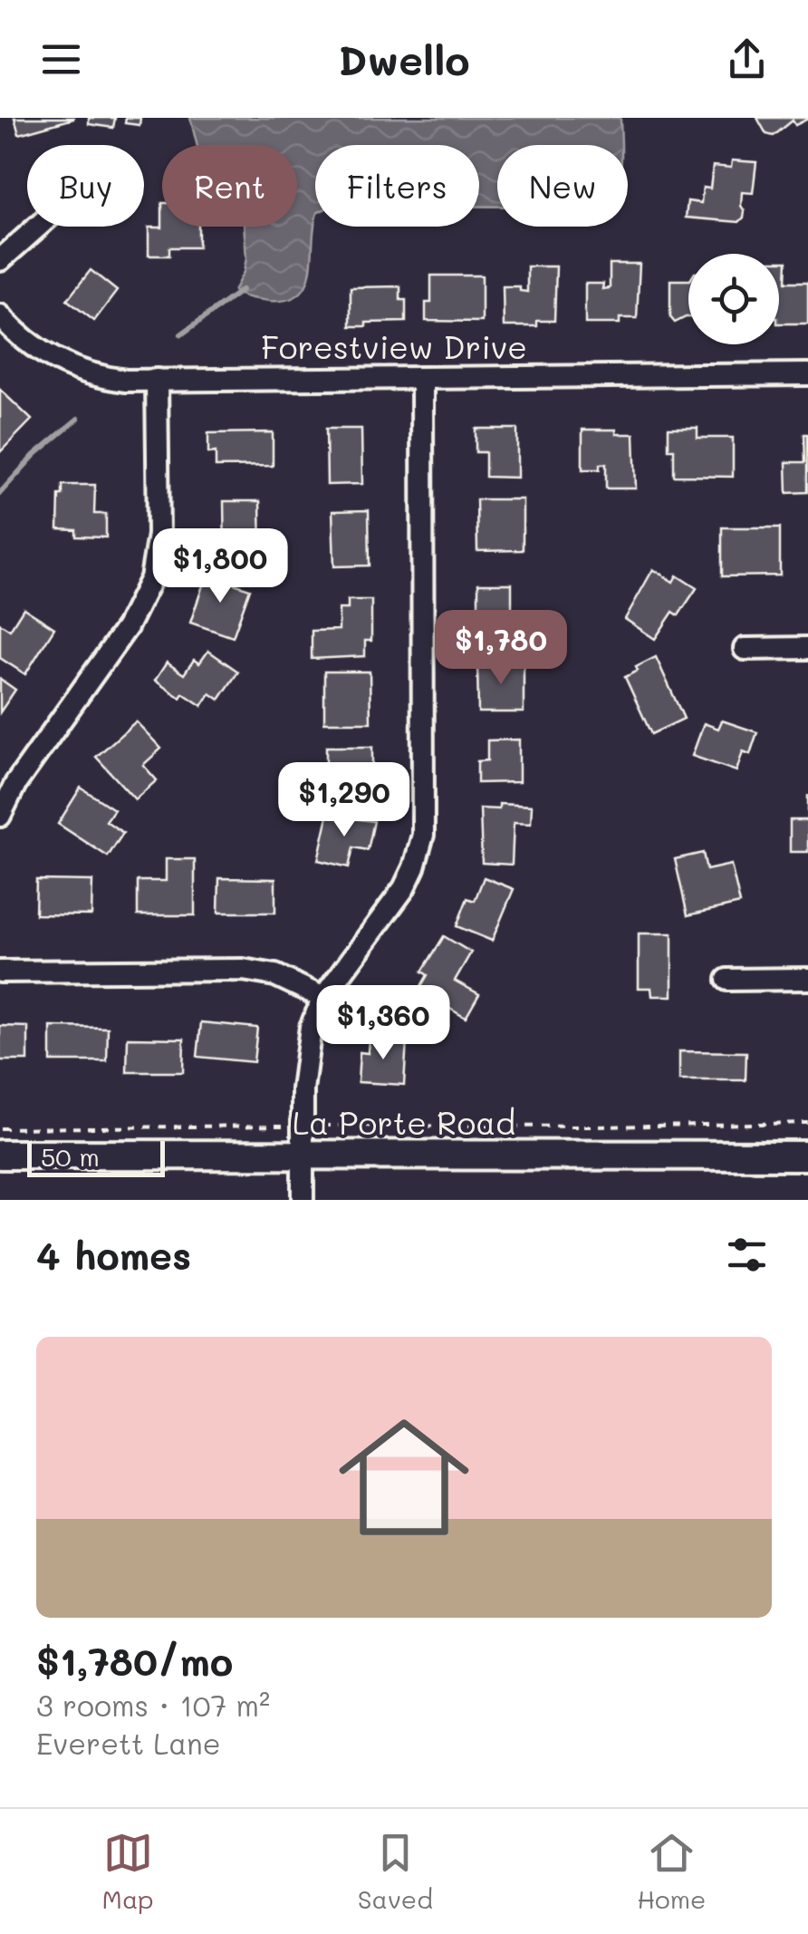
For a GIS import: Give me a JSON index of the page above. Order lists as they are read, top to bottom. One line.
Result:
{"streets":{"street":["Forestview Drive","La Porte Road"]},"scale_bar":"50 m","page":{"header":"Dwello","chip":["Buy","Rent","Filters","New"],"price":["$1,800","$1,780","$1,290","$1,360"],"scale":"50 m","heading":"4 homes","list":[{"name":"$1,780/mo","note":"3 rooms · 107 m² · Everett Lane"}],"tabs":["Map","Saved","Home"]}}
